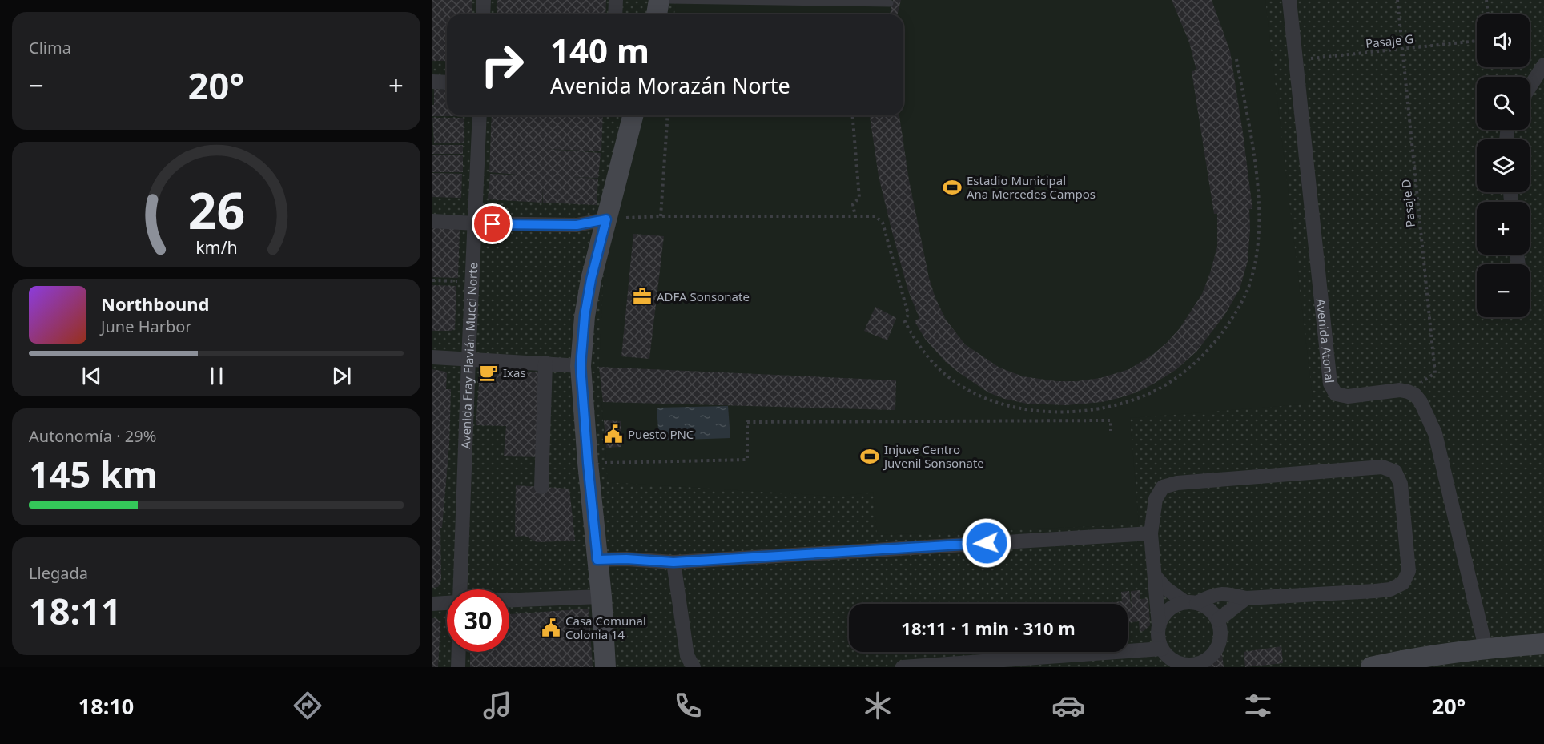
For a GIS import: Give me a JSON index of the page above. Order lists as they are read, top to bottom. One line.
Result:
{"streets":{"street":["Avenida Atonal","Avenida Fray Flavián Mucci Norte"],"path":["Pasaje G","Pasaje D"]},"crossings":[["Pasaje G","Pasaje D"],["Pasaje G","Avenida Atonal"],["Pasaje D","Avenida Atonal"]],"places":{"sports":["Estadio Municipal Ana Mercedes Campos","Injuve Centro Juvenil Sonsonate"],"office":["ADFA Sonsonate"],"cafe":["Ixas"],"public building":["Puesto PNC","Casa Comunal Colonia 14"]},"page":{"tile":["Clima",["Autonomía · 29%","145 km"],["Llegada","18:11"]],"map_buttons":["+","−"],"turn":["140 m","Avenida Morazán Norte"],"heat":["−","20°","+"],"song":["Northbound","June Harbor"],"limit":"30","trip":"18:11 · 1 min · 310 m","tabs":["18:10","20°"],"gauge":["26","km/h"]}}
